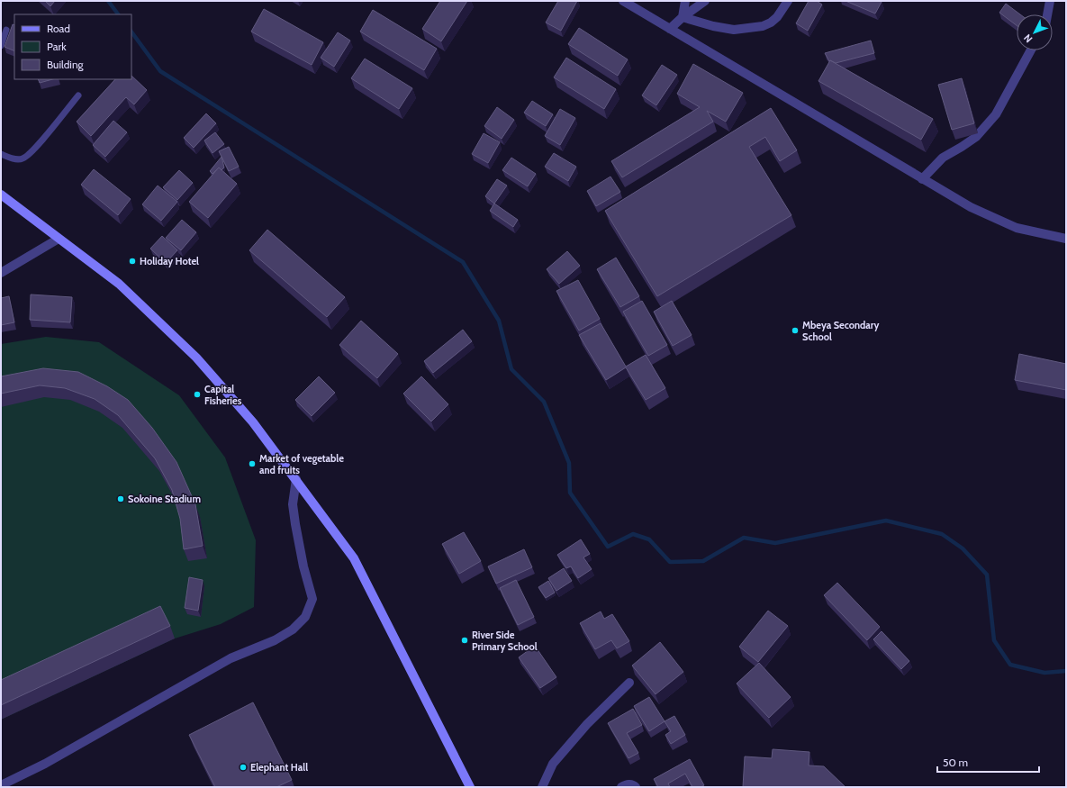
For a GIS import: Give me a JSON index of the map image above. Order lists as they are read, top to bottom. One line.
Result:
{"places":["Holiday Hotel","Mbeya Secondary School","Capital Fisheries","Market of vegetable and fruits","Sokoine Stadium","River Side Primary School","Elephant Hall"],"legend":["Road","Park","Building"],"scale_bar":"50 m","north":"bottom left"}
